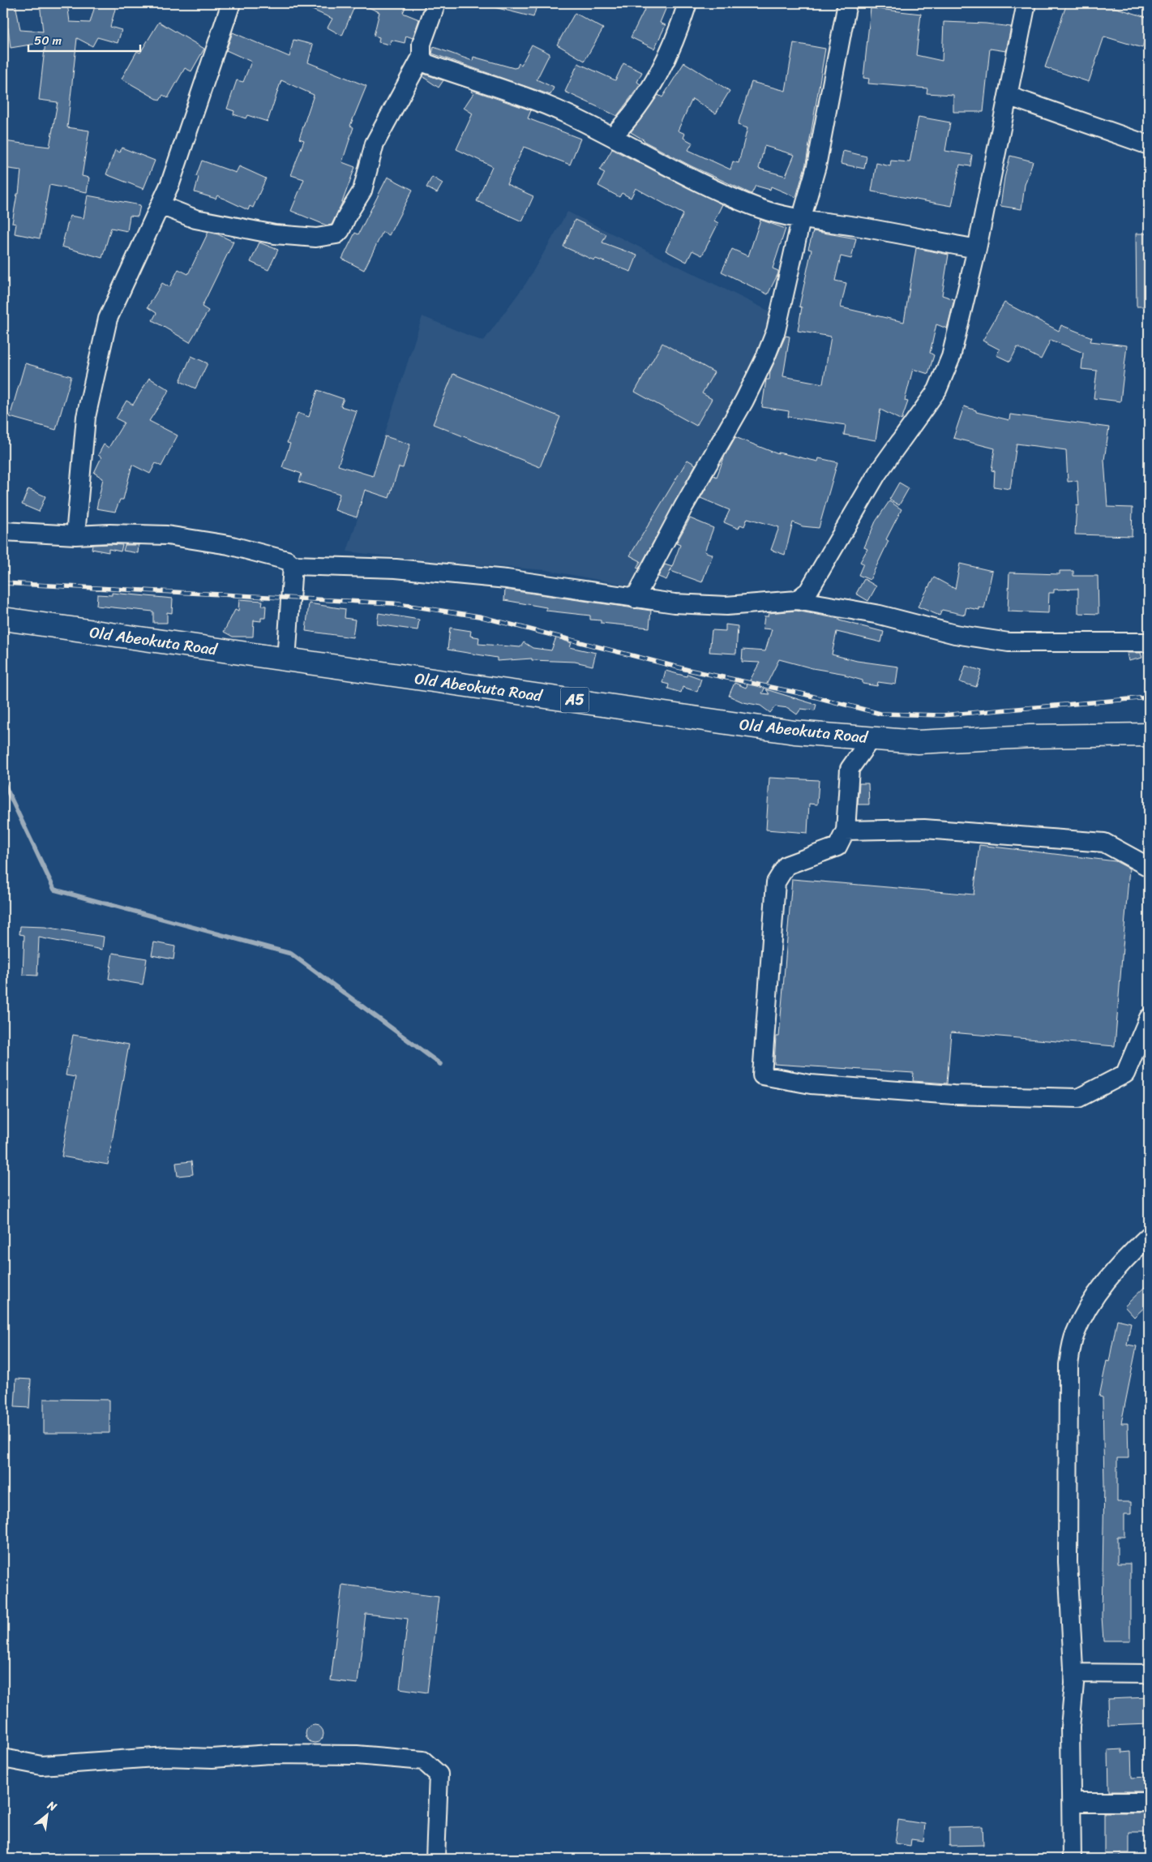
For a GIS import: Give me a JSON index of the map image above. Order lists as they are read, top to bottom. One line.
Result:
{"streets":{"highway":["Old Abeokuta Road","A5"]},"scale_bar":"50 m","north":"top right"}
